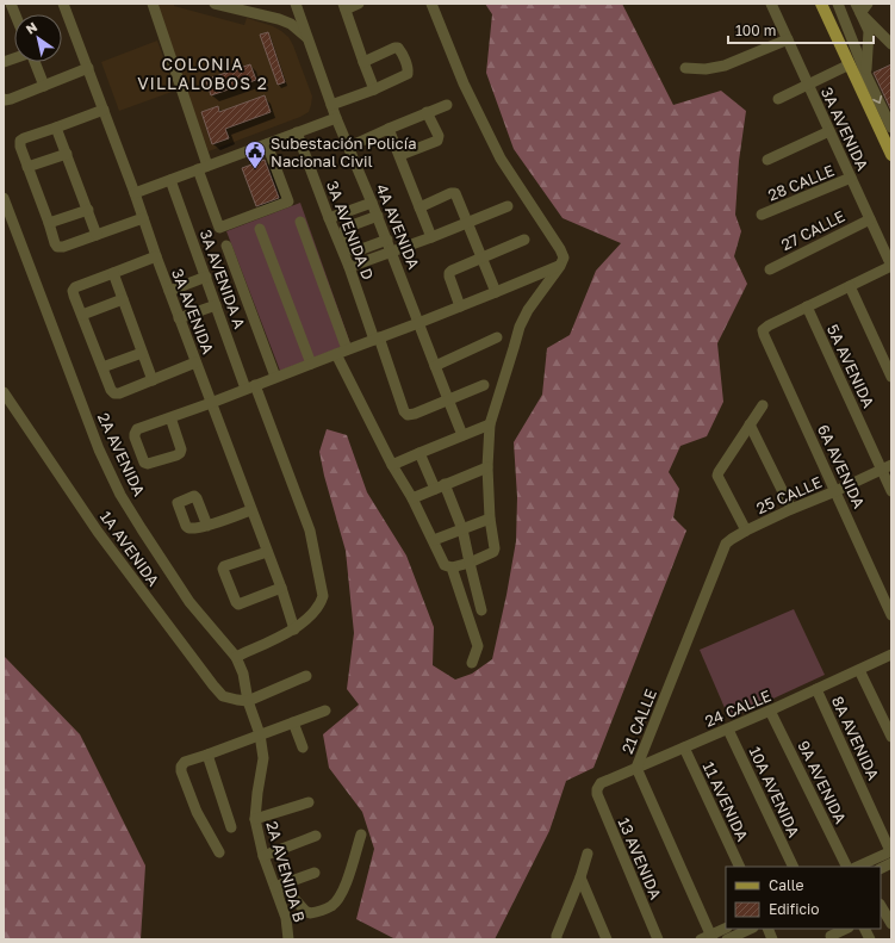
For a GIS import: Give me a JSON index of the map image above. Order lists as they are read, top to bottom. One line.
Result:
{"streets":{"street":["3A AVENIDA","28 CALLE","4A AVENIDA","3A AVENIDA D","27 CALLE","3A AVENIDA A","5A AVENIDA","2A AVENIDA","6A AVENIDA","25 CALLE","1A AVENIDA","24 CALLE","21 CALLE","8A AVENIDA","9A AVENIDA","10A AVENIDA","11 AVENIDA","13 AVENIDA","2A AVENIDA B"]},"crossings":[["3A AVENIDA","28 CALLE"],["3A AVENIDA","27 CALLE"],["3A AVENIDA","3A AVENIDA A"],["4A AVENIDA","3A AVENIDA D"],["5A AVENIDA","6A AVENIDA"],["5A AVENIDA","25 CALLE"],["2A AVENIDA","1A AVENIDA"],["2A AVENIDA","2A AVENIDA B"],["6A AVENIDA","25 CALLE"],["25 CALLE","21 CALLE"],["1A AVENIDA","2A AVENIDA B"],["24 CALLE","21 CALLE"],["24 CALLE","8A AVENIDA"],["24 CALLE","9A AVENIDA"],["24 CALLE","10A AVENIDA"],["24 CALLE","11 AVENIDA"],["24 CALLE","13 AVENIDA"]],"districts":["COLONIA VILLALOBOS 2"],"places":{"public building":["Subestación Policía Nacional Civil"]},"legend":["Calle","Edificio"],"scale_bar":"100 m","north":"top left"}
